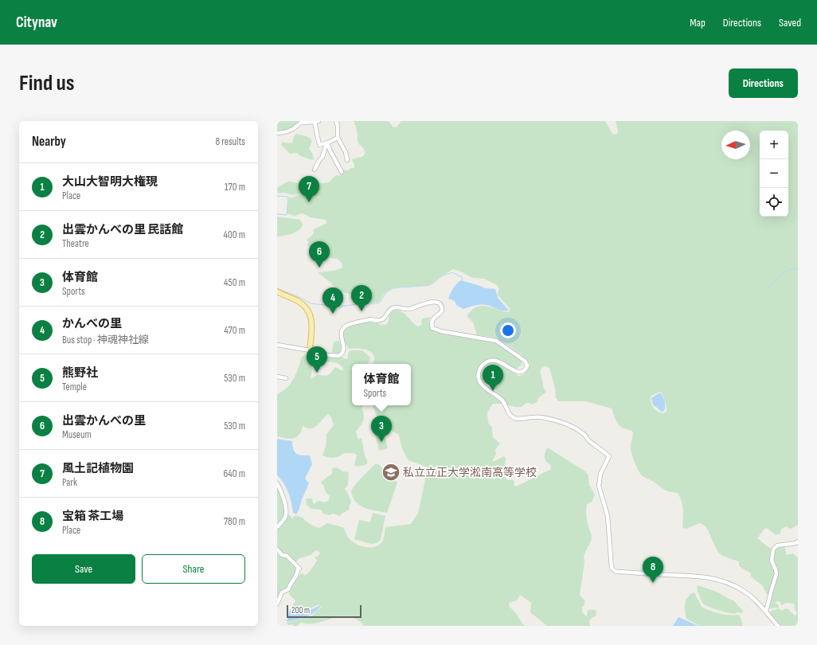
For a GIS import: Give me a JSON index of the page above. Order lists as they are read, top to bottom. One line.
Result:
{"places":{"school or university":["私立立正大学淞南高等学校"]},"scale_bar":"200 m","north":"left","page":{"header":"Citynav","nav":["Map","Directions","Saved"],"buttons":["Directions",["Save","Share"]],"title":"Find us","heading":["Nearby","8 results"],"map_buttons":["+","−"],"list":[{"mark":"1","name":"大山大智明大権現","note":"Place","value":"170 m"},{"mark":"2","name":"出雲かんべの里 民話館","note":"Theatre","value":"400 m"},{"mark":"3","name":"体育館","note":"Sports","value":"450 m"},{"mark":"4","name":"かんべの里","note":"Bus stop · 神魂神社線","value":"470 m"},{"mark":"5","name":"熊野社","note":"Temple","value":"530 m"},{"mark":"6","name":"出雲かんべの里","note":"Museum","value":"530 m"},{"mark":"7","name":"風土記植物園","note":"Park","value":"640 m"},{"mark":"8","name":"宝箱 茶工場","note":"Place","value":"780 m"}],"pins":["7","6","2","4","5","1","3","8"],"popup":["体育館","Sports"],"scale":"200 m"}}
